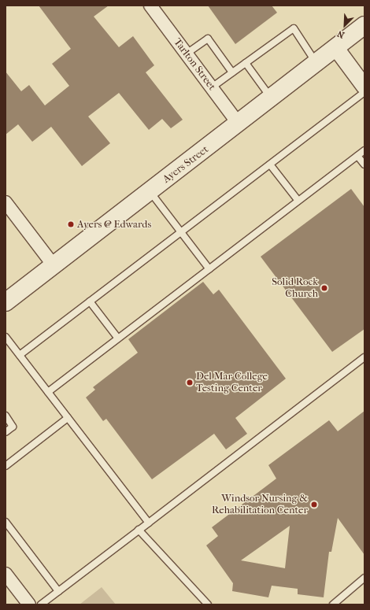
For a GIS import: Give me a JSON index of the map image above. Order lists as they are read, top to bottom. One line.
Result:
{"streets":{"main road":["Ayers Street"],"street":["Tarlton Street"]},"crossings":[["Tarlton Street","Ayers Street"]],"places":["Ayers @ Edwards","Solid Rock Church","Del Mar College Testing Center","Windsor Nursing & Rehabilitation Center"],"north":"bottom left"}
